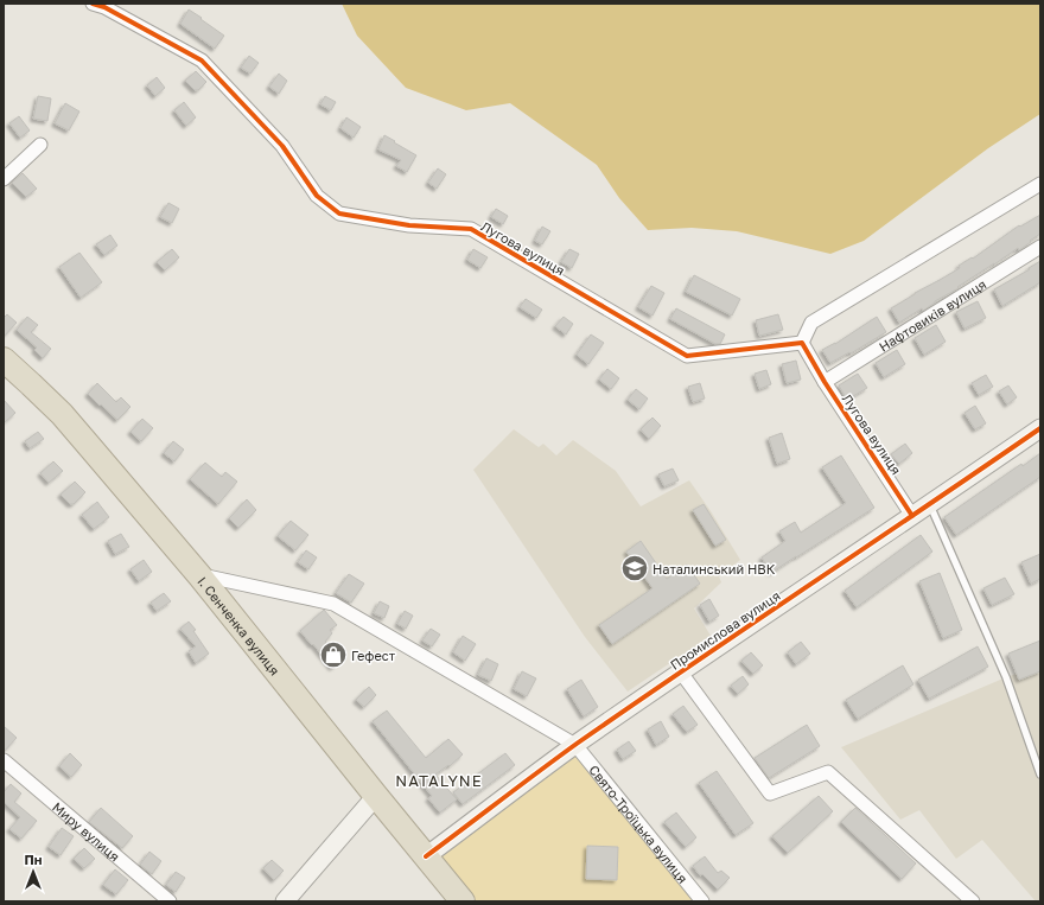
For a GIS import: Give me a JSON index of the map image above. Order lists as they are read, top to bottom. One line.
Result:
{"streets":{"highway":["І. Сенченка вулиця"],"street":["Лугова вулиця","Нафтовиків вулиця","Промислова вулиця","Свято-Троїцька вулиця","Миру вулиця"]},"crossings":[["Лугова вулиця","Нафтовиків вулиця"],["Лугова вулиця","Промислова вулиця"],["І. Сенченка вулиця","Промислова вулиця"],["Промислова вулиця","Свято-Троїцька вулиця"]],"districts":["NATALYNE"],"places":{"school or university":["Наталинський НВК"],"shop":["Гефест"]},"north":"top"}
